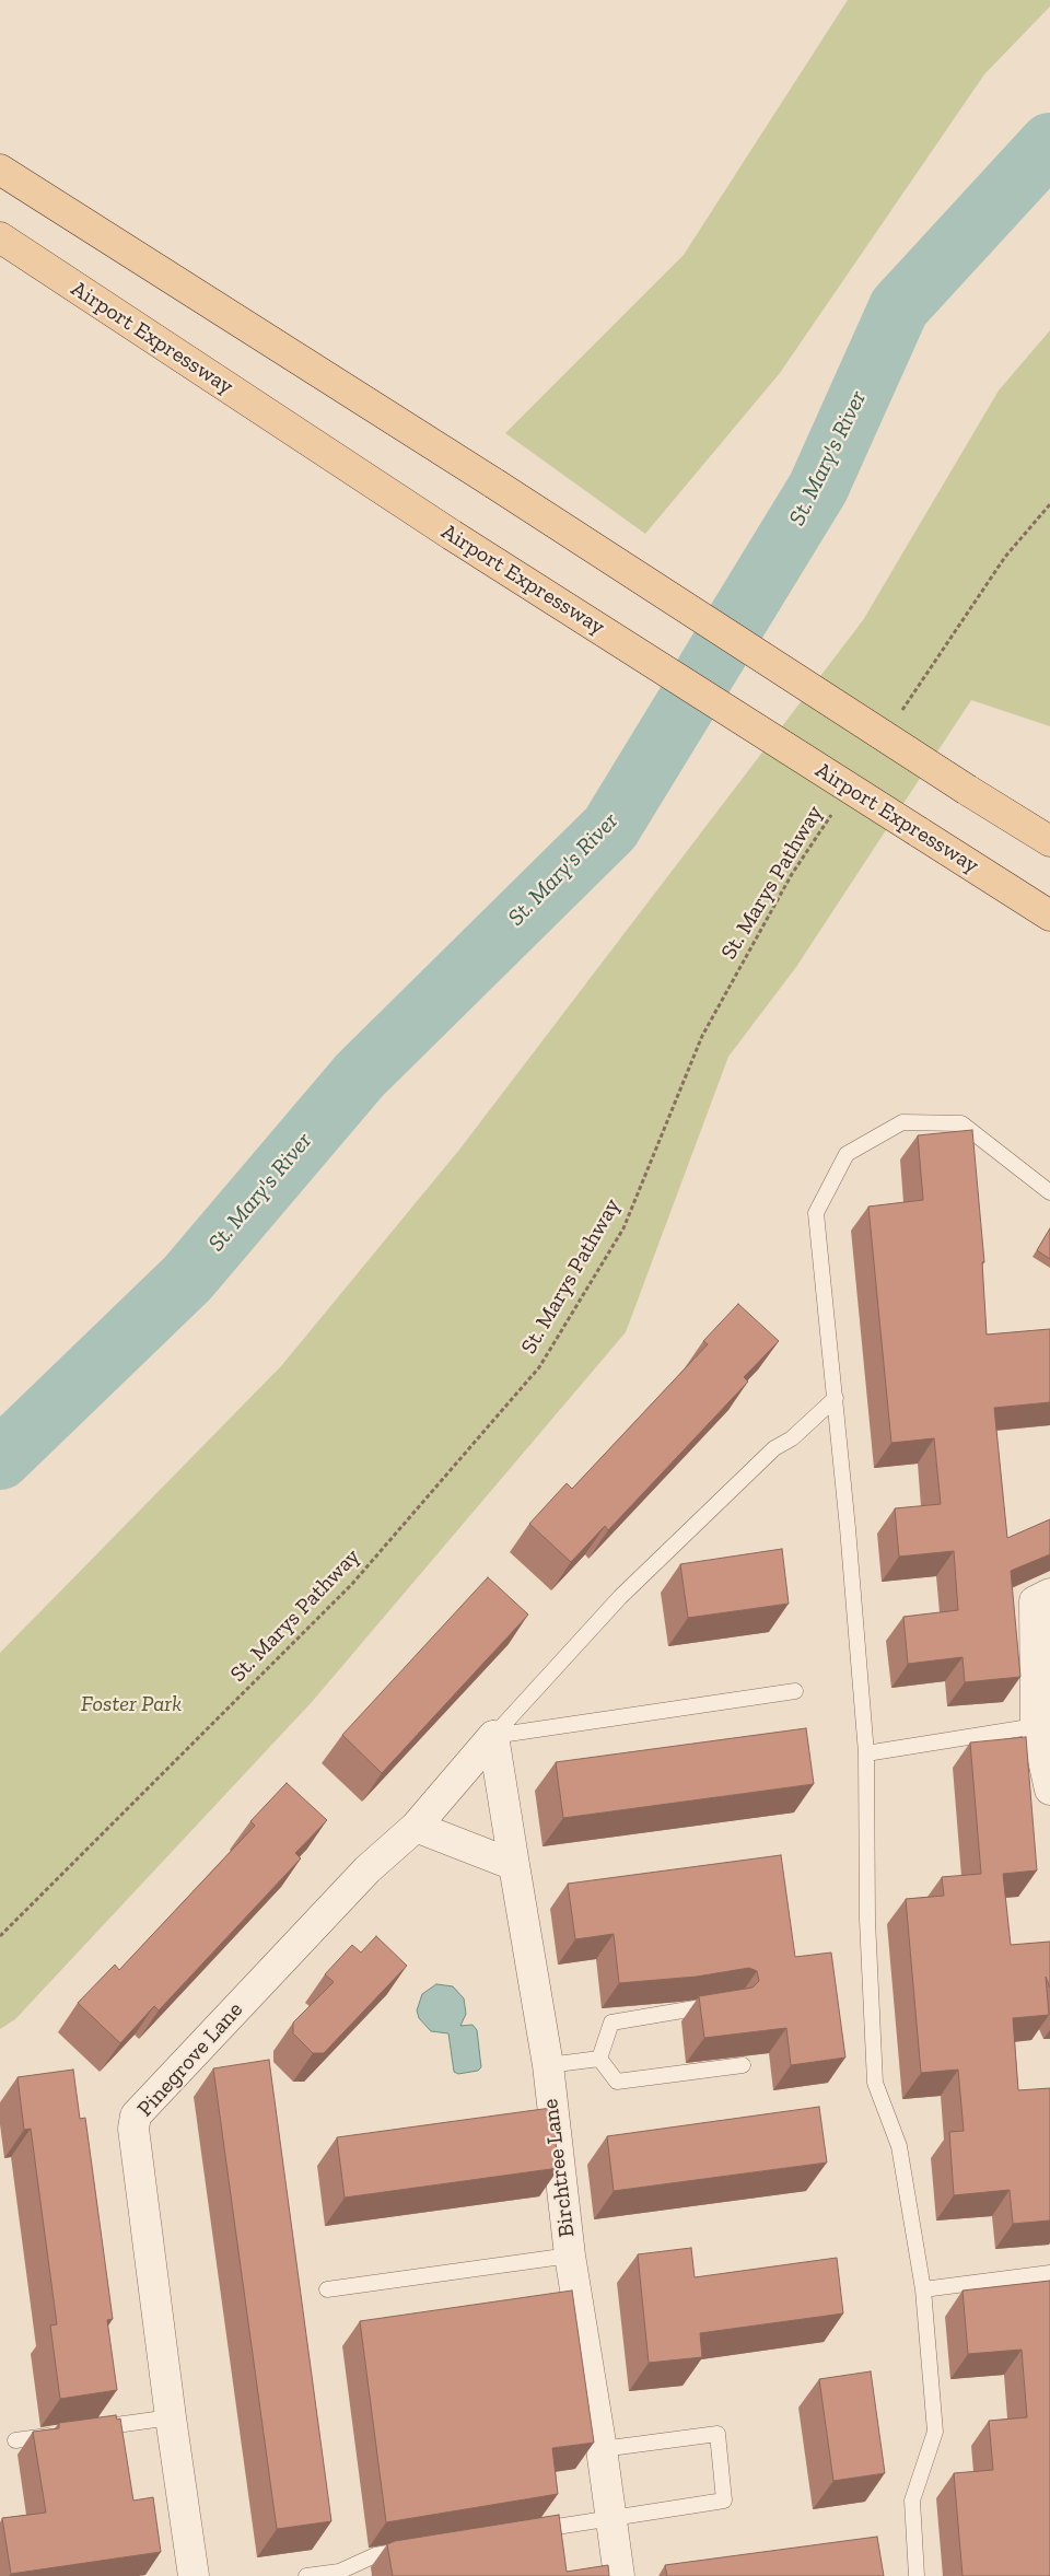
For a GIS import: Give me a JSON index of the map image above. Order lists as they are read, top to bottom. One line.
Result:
{"streets":{"main road":["Airport Expressway"],"street":["Pinegrove Lane","Birchtree Lane"],"path":["St. Marys Pathway"]},"crossings":[["Pinegrove Lane","Birchtree Lane"]],"water":["St. Mary's River"],"parks":["Foster Park"]}
